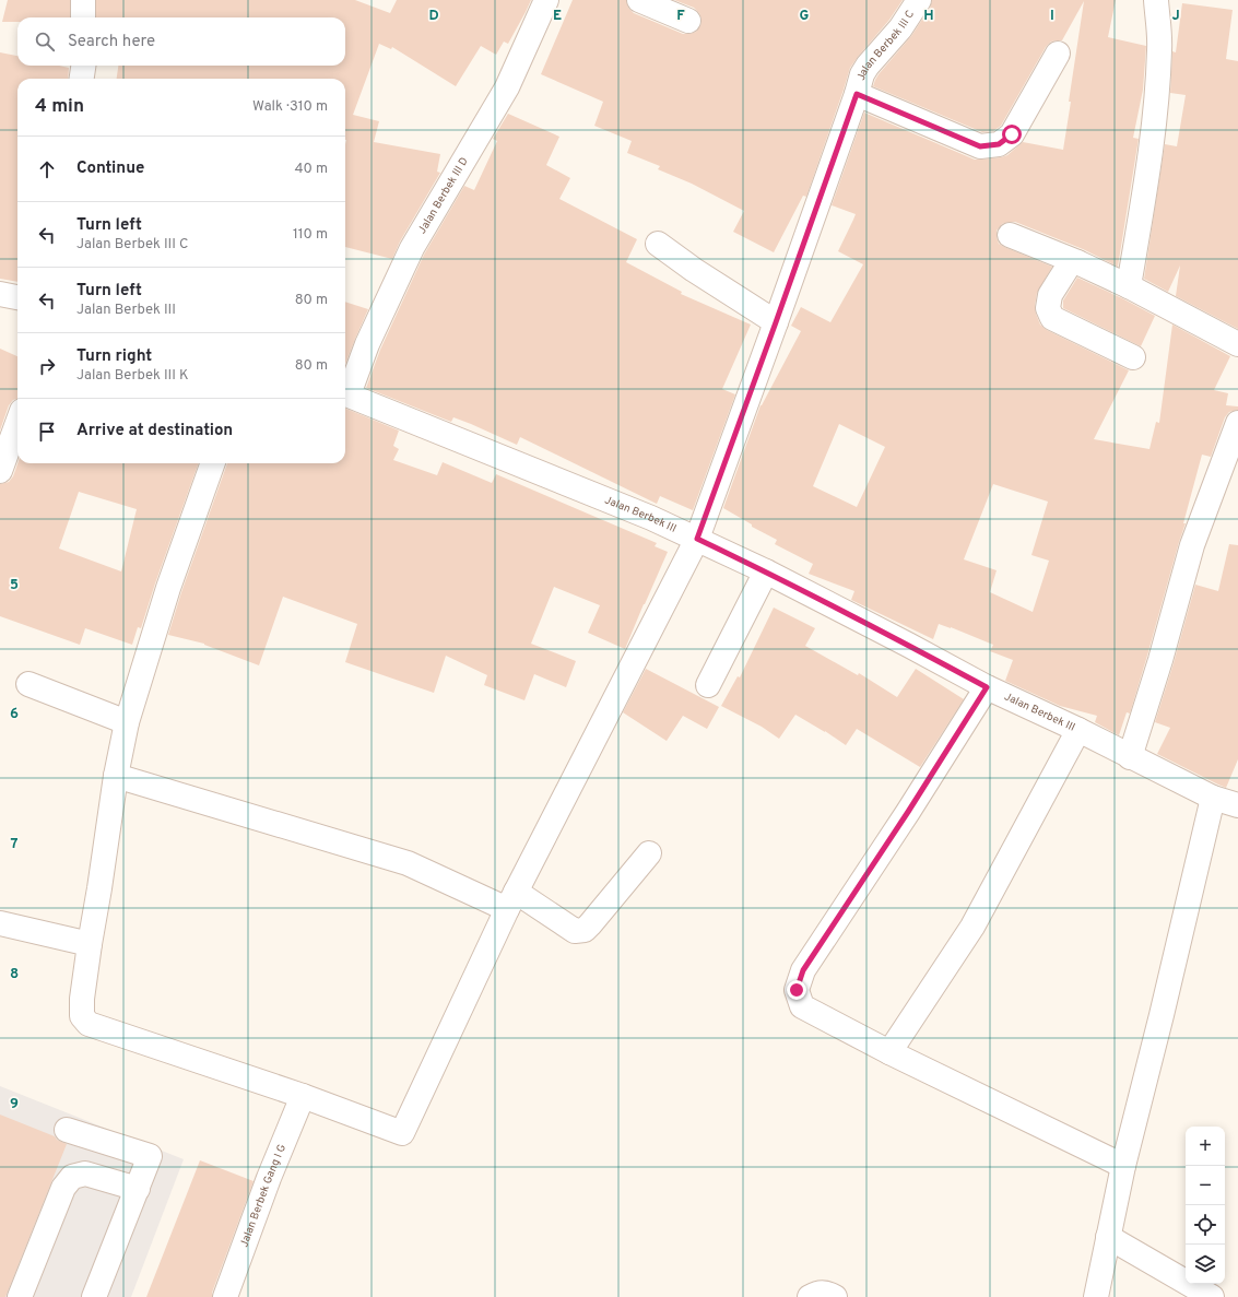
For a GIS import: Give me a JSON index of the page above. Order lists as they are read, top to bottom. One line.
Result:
{"streets":{"street":["Jalan Berbek III C","Jalan Berbek III D","Jalan Berbek III","Jalan Berbek Gang I G"]},"crossings":[["Jalan Berbek III C","Jalan Berbek III"],["Jalan Berbek III C","Jalan Berbek Gang I G"],["Jalan Berbek III D","Jalan Berbek III"]],"page":{"search":"Search here","heading":["4 min","Walk · 310 m"],"list":[["Continue","40 m"],["Turn left","Jalan Berbek III C","110 m"],["Turn left","Jalan Berbek III","80 m"],["Turn right","Jalan Berbek III K","80 m"],"Arrive at destination"],"map_buttons":["+","−"]},"grid":{"columns":["D","E","F","G","H","I","J"],"rows":["5","6","7","8","9"]}}
